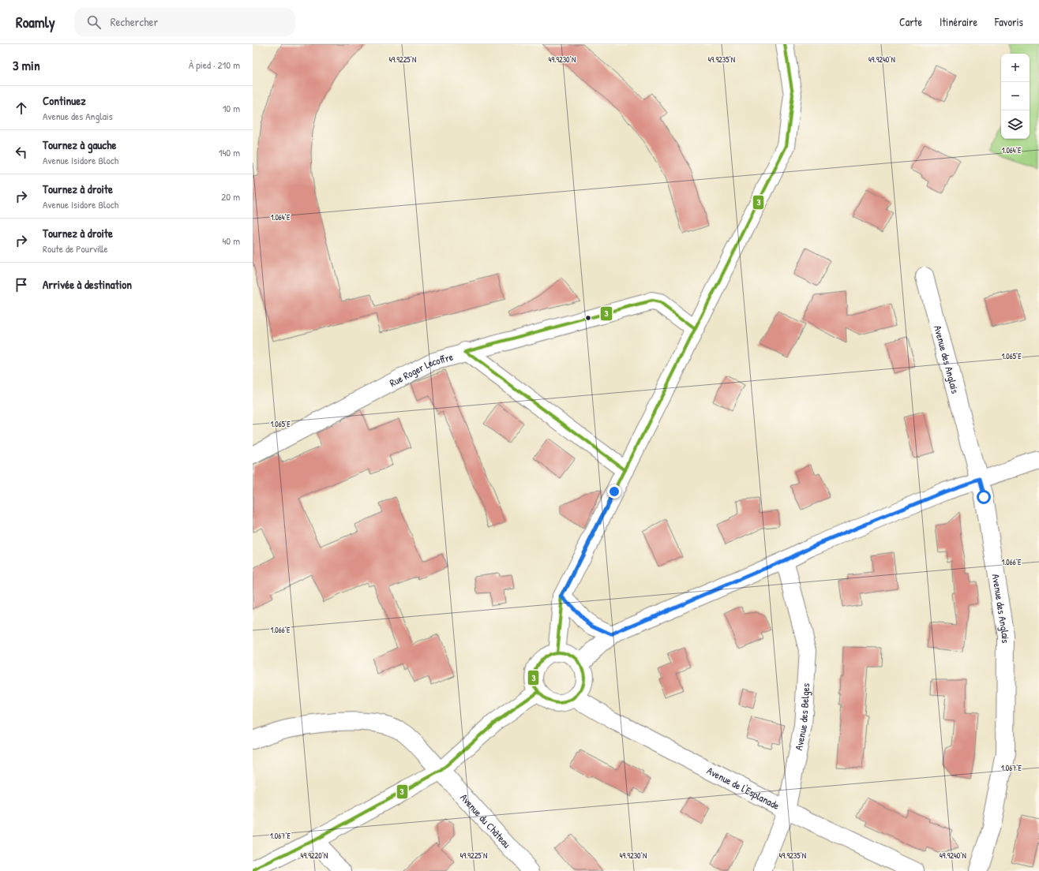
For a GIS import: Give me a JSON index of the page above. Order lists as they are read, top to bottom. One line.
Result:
{"streets":{"street":["Avenue des Anglais","Rue Roger Lecoffre","Avenue des Belges","Avenue de l'Esplanade","Avenue du Château"]},"crossings":[["Avenue des Belges","Avenue de l'Esplanade"]],"lines":["transit line 3"],"page":{"header":"Roamly","search":"Rechercher","nav":["Carte","Itinéraire","Favoris"],"heading":["3 min","À pied · 210 m"],"map_buttons":["+","−"],"list":[["Continuez","Avenue des Anglais","10 m"],["Tournez à gauche","Avenue Isidore Bloch","140 m"],["Tournez à droite","Avenue Isidore Bloch","20 m"],["Tournez à droite","Route de Pourville","40 m"],"Arrivée à destination"]},"coordinates":["49.9225°N","49.9230°N","49.9235°N","49.9240°N","1.064°E","1.065°E","1.066°E","1.067°E","49.9220°N"]}
